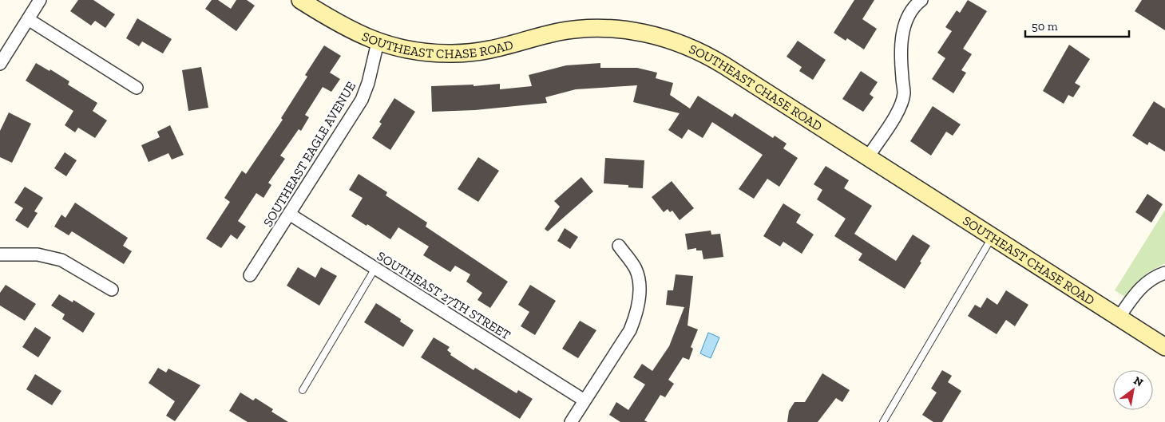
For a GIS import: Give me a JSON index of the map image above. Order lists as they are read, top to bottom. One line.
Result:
{"streets":{"street":["SOUTHEAST CHASE ROAD","SOUTHEAST EAGLE AVENUE","SOUTHEAST 27TH STREET"]},"crossings":[["SOUTHEAST CHASE ROAD","SOUTHEAST EAGLE AVENUE"],["SOUTHEAST EAGLE AVENUE","SOUTHEAST 27TH STREET"]],"scale_bar":"50 m","north":"top right"}
